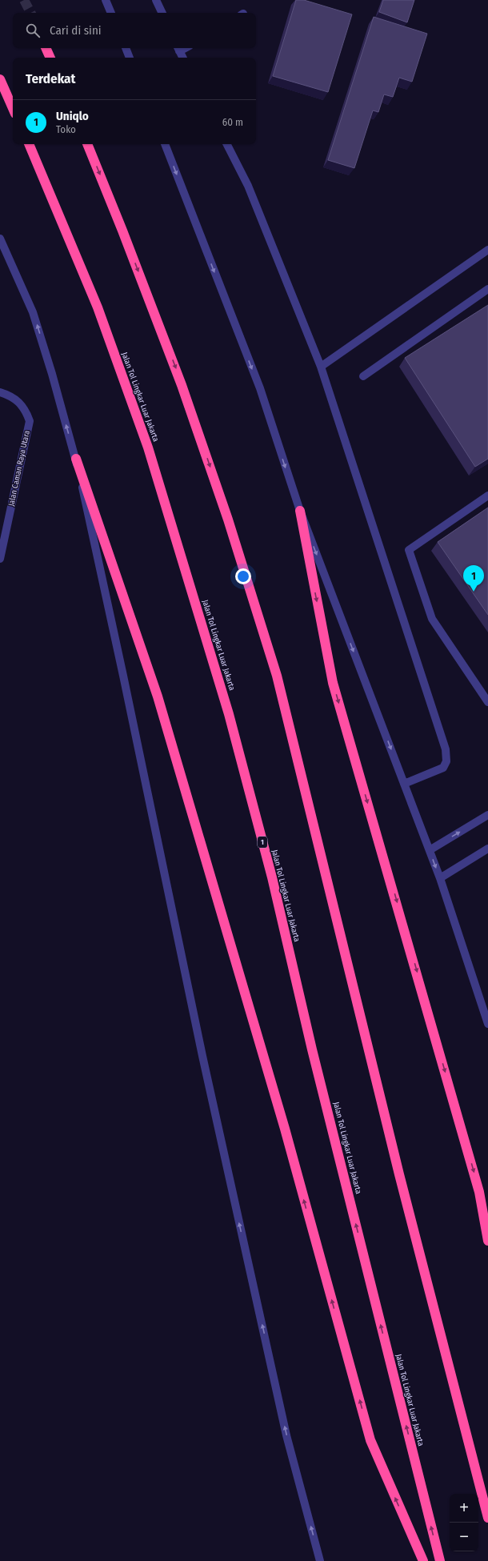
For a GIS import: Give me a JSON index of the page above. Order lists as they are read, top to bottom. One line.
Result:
{"streets":{"highway":["Jalan Tol Lingkar Luar Jakarta","1"],"street":["Jalan Caman Raya Utara"]},"page":{"search":"Cari di sini","heading":"Terdekat","list":[{"mark":"1","name":"Uniqlo","note":"Toko","value":"60 m"}],"pins":"1","map_buttons":["+","−"]}}
